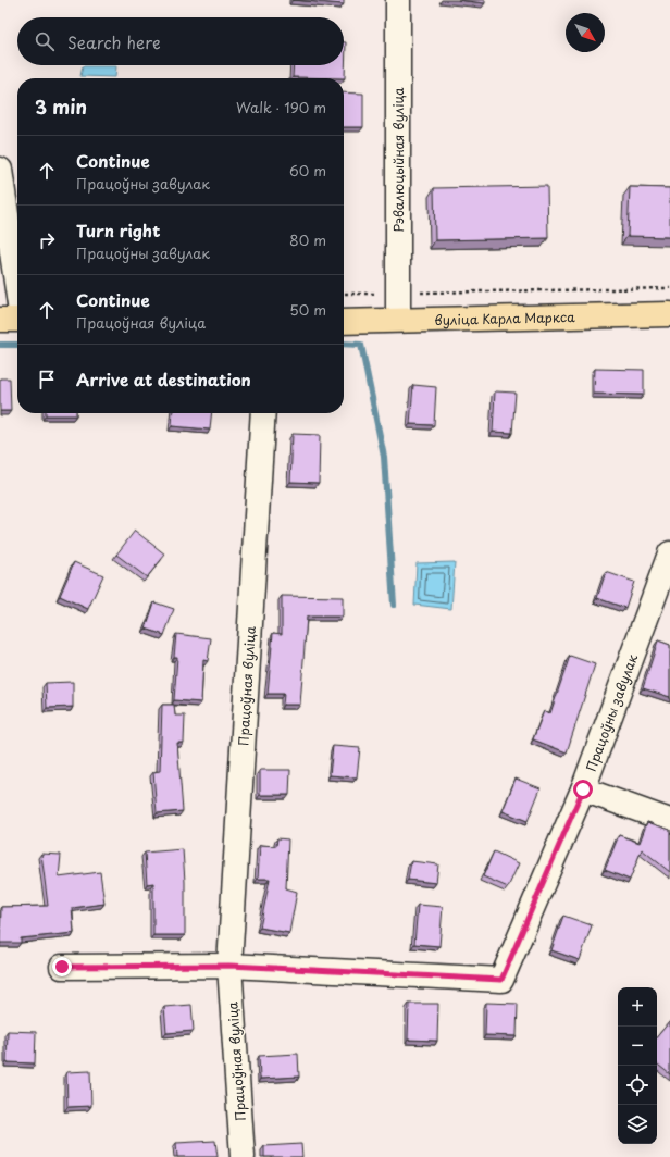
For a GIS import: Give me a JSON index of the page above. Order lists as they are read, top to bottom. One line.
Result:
{"streets":{"main road":["вуліца Карла Маркса"],"street":["Рэвалюцыйная вуліца","Працоўная вуліца","Працоўны завулак"]},"crossings":[["Рэвалюцыйная вуліца","вуліца Карла Маркса"],["Працоўная вуліца","Працоўны завулак"]],"north":"bottom right","page":{"search":"Search here","heading":["3 min","Walk · 190 m"],"list":[["Continue","Працоўны завулак","60 m"],["Turn right","Працоўны завулак","80 m"],["Continue","Працоўная вуліца","50 m"],"Arrive at destination"],"map_buttons":["+","−"]}}
